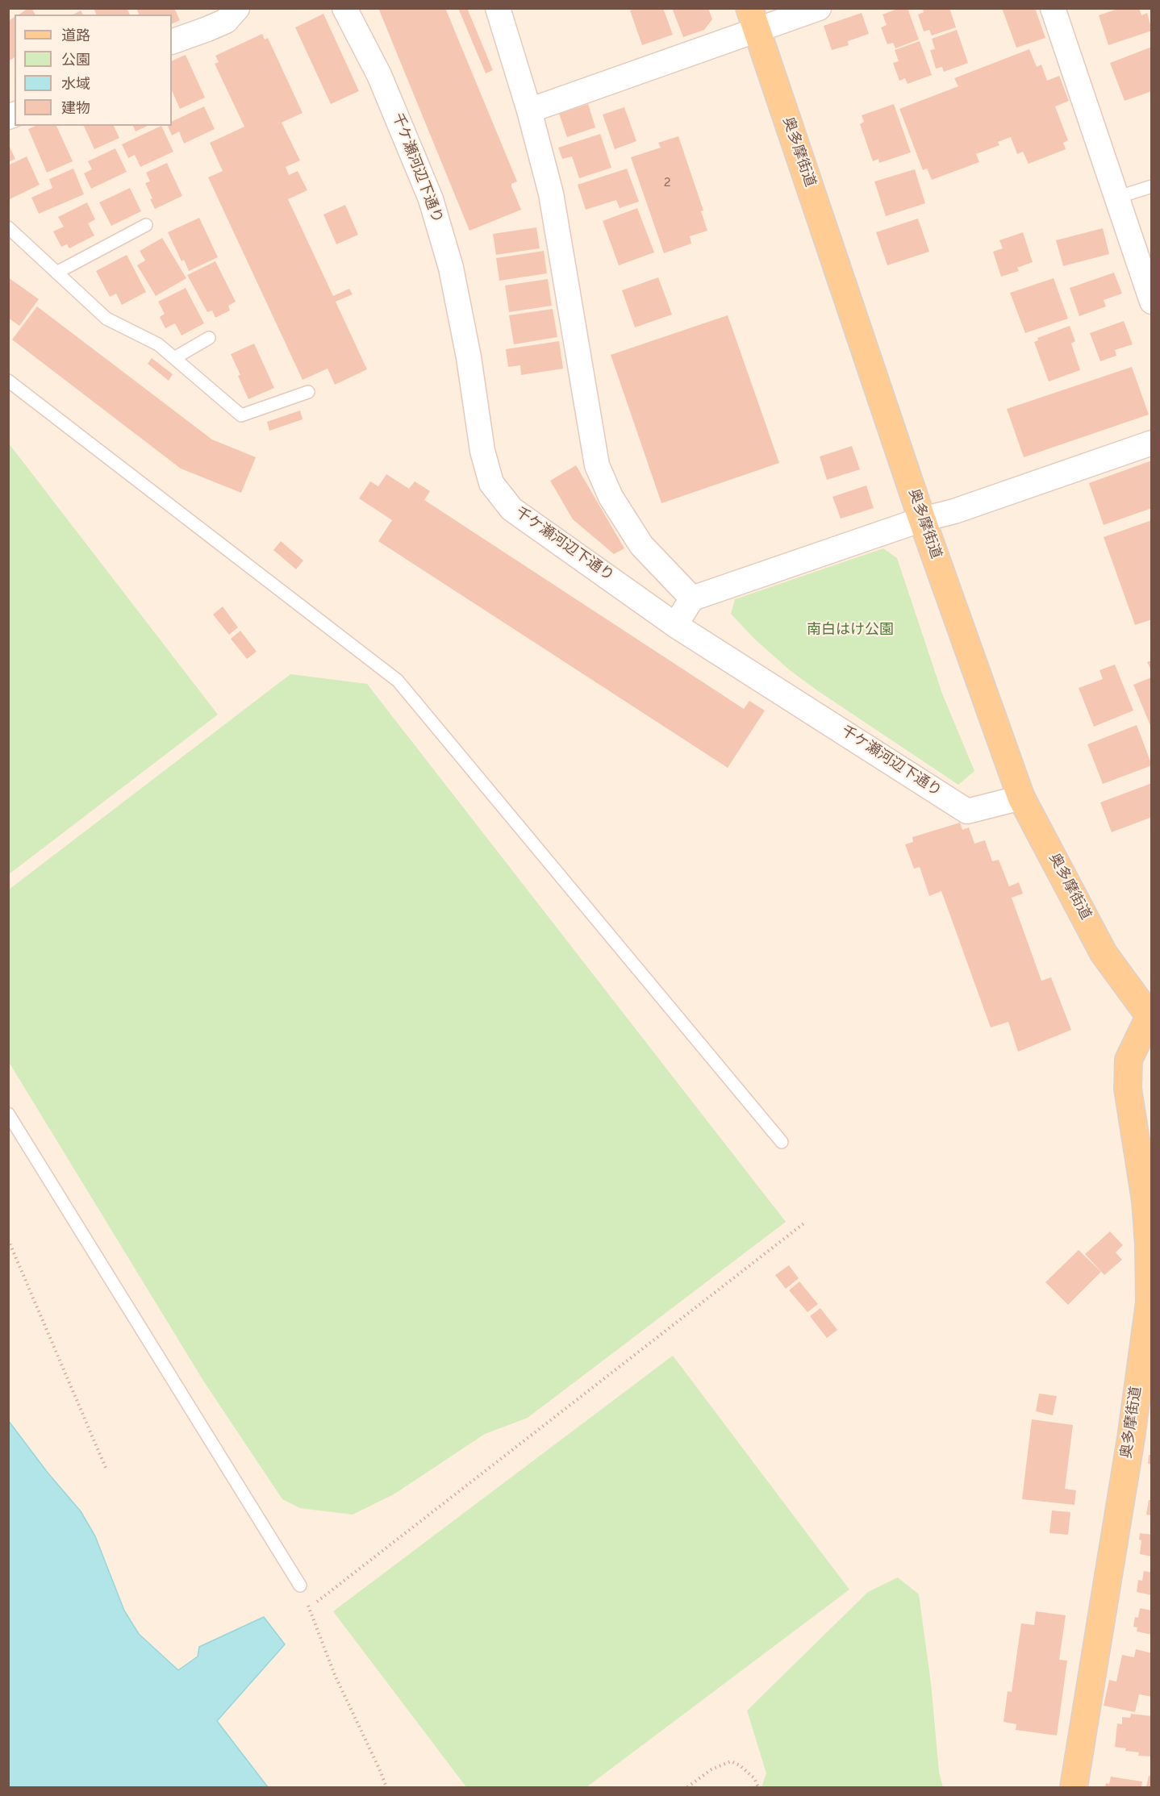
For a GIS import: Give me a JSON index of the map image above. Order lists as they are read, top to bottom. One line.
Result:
{"streets":{"main road":["奥多摩街道"],"street":["千ケ瀬河辺下通り"]},"crossings":[["奥多摩街道","千ケ瀬河辺下通り"]],"parks":["南白はけ公園"],"house_numbers":["2"],"legend":["道路","公園","水域","建物"]}
